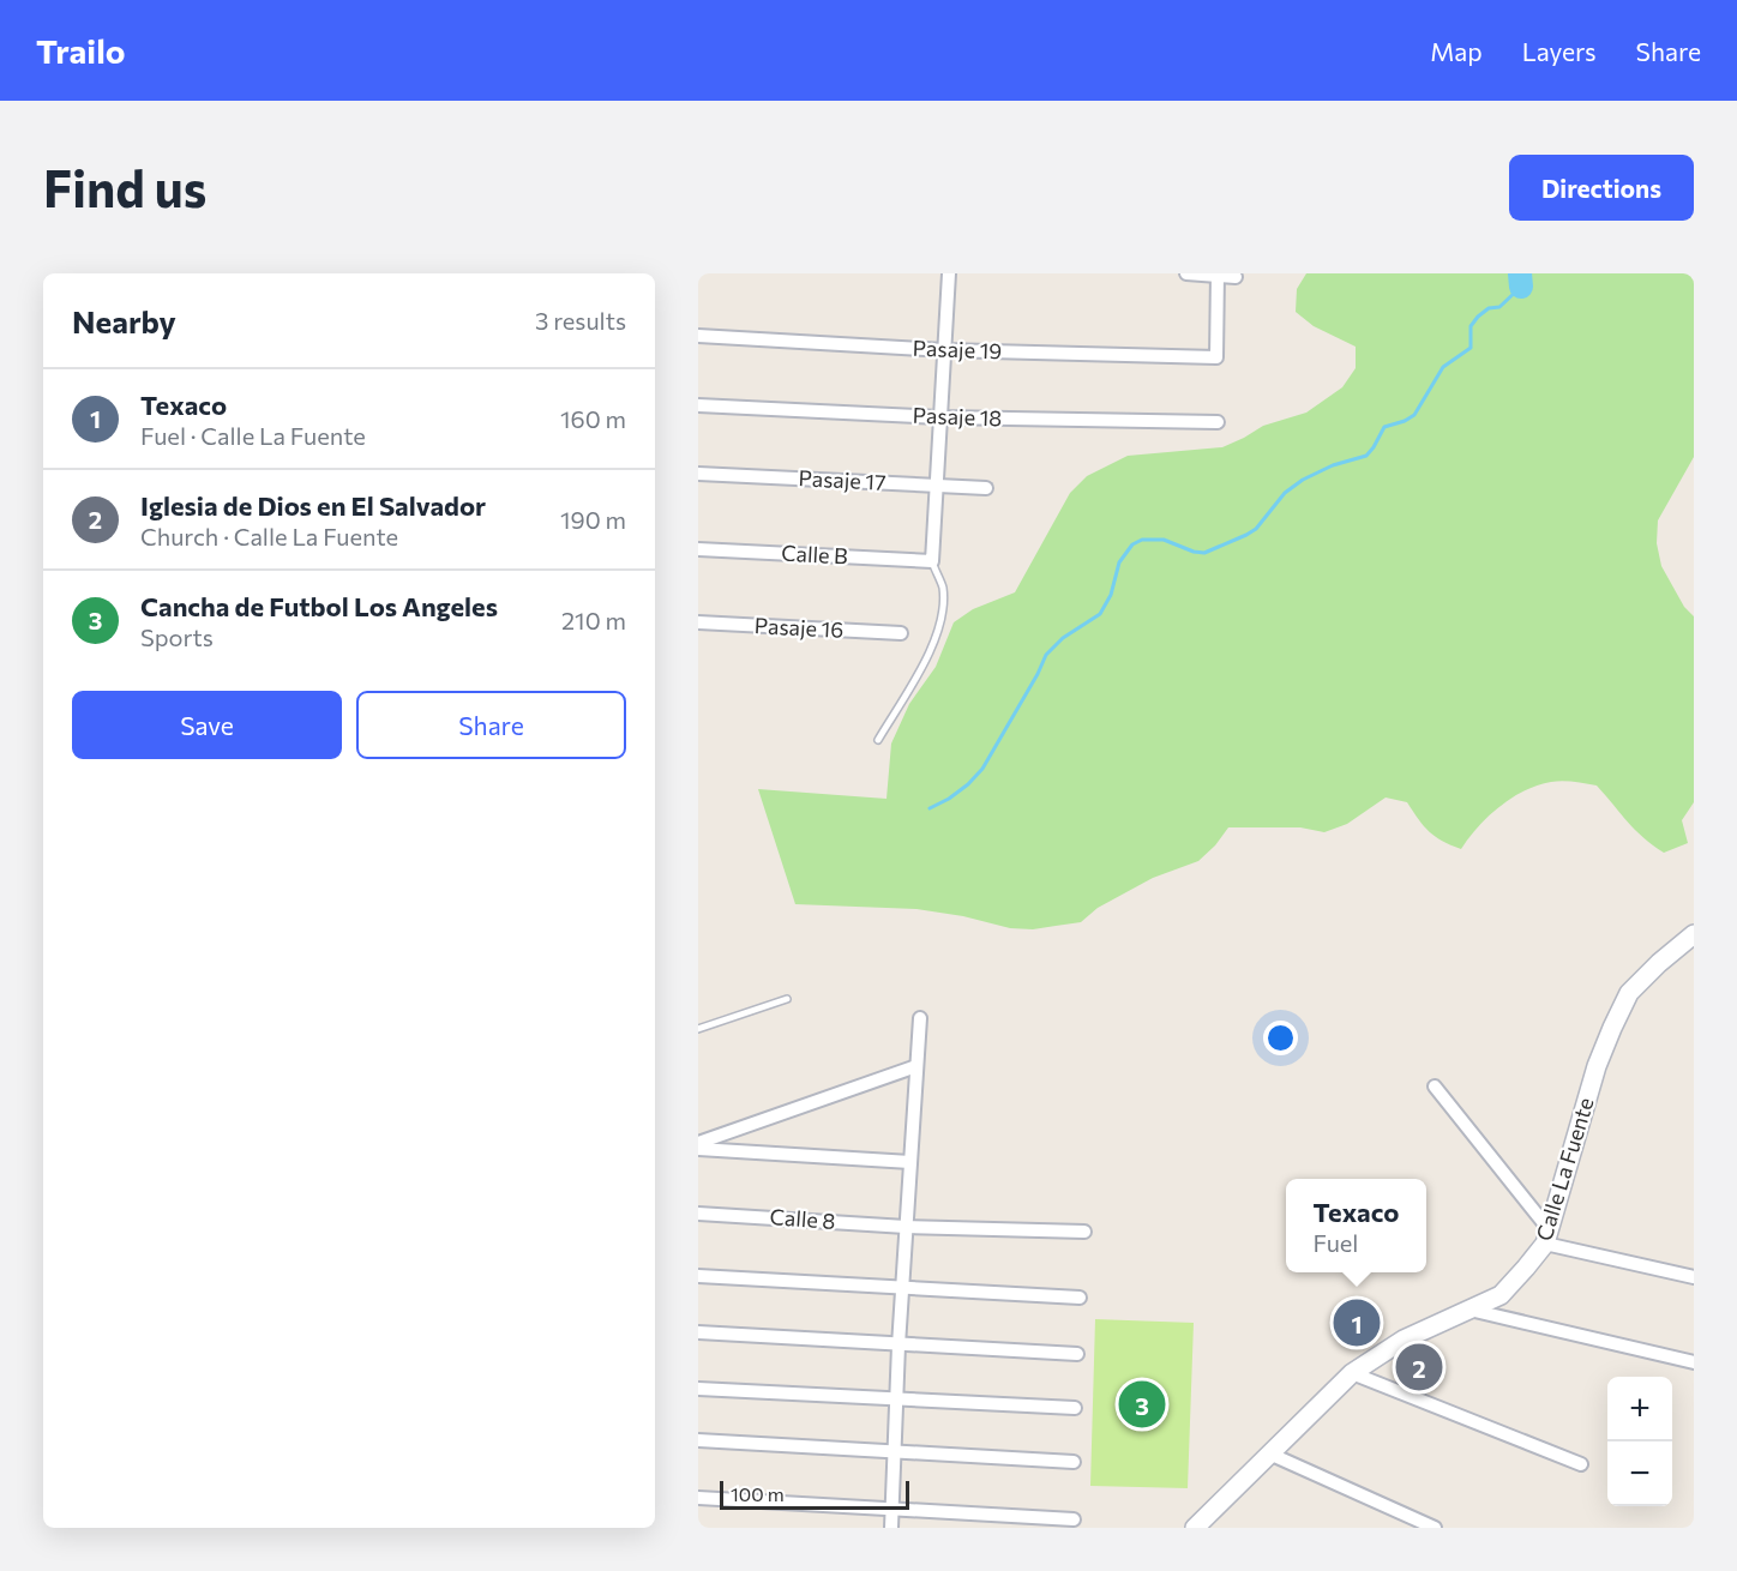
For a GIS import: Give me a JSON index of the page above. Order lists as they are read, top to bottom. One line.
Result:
{"streets":{"street":["Pasaje 19","Pasaje 18","Pasaje 17","Calle B","Pasaje 16","Calle La Fuente","Calle 8"]},"scale_bar":"100 m","page":{"header":"Trailo","nav":["Map","Layers","Share"],"buttons":["Directions",["Save","Share"]],"title":"Find us","heading":["Nearby","3 results"],"list":[{"mark":"1","name":"Texaco","note":"Fuel · Calle La Fuente","value":"160 m"},{"mark":"2","name":"Iglesia de Dios en El Salvador","note":"Church · Calle La Fuente","value":"190 m"},{"mark":"3","name":"Cancha de Futbol Los Angeles","note":"Sports","value":"210 m"}],"popup":["Texaco","Fuel"],"pins":["1","2","3"],"map_buttons":["+","−"],"scale":"100 m"}}
